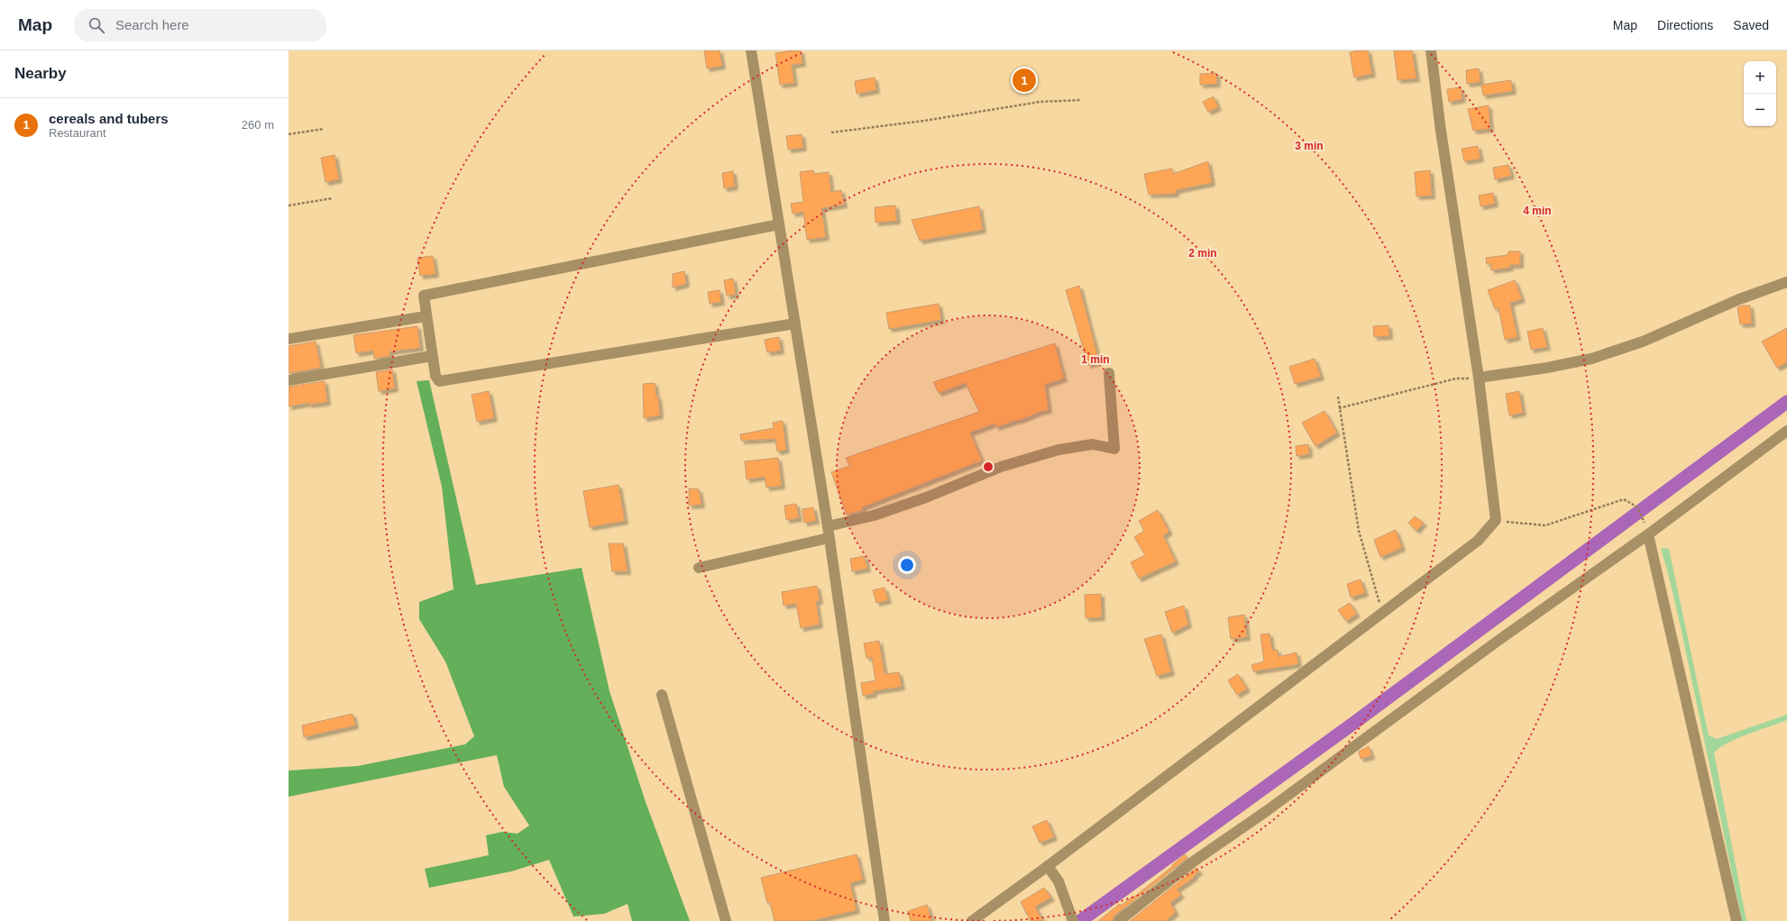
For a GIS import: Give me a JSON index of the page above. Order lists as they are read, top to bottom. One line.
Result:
{"page":{"header":"Map","search":"Search here","nav":["Map","Directions","Saved"],"heading":"Nearby","map_buttons":["+","−"],"pins":"1","list":[{"mark":"1","name":"cereals and tubers","note":"Restaurant","value":"260 m"}]},"rings":["3 min","4 min","2 min","1 min"]}
